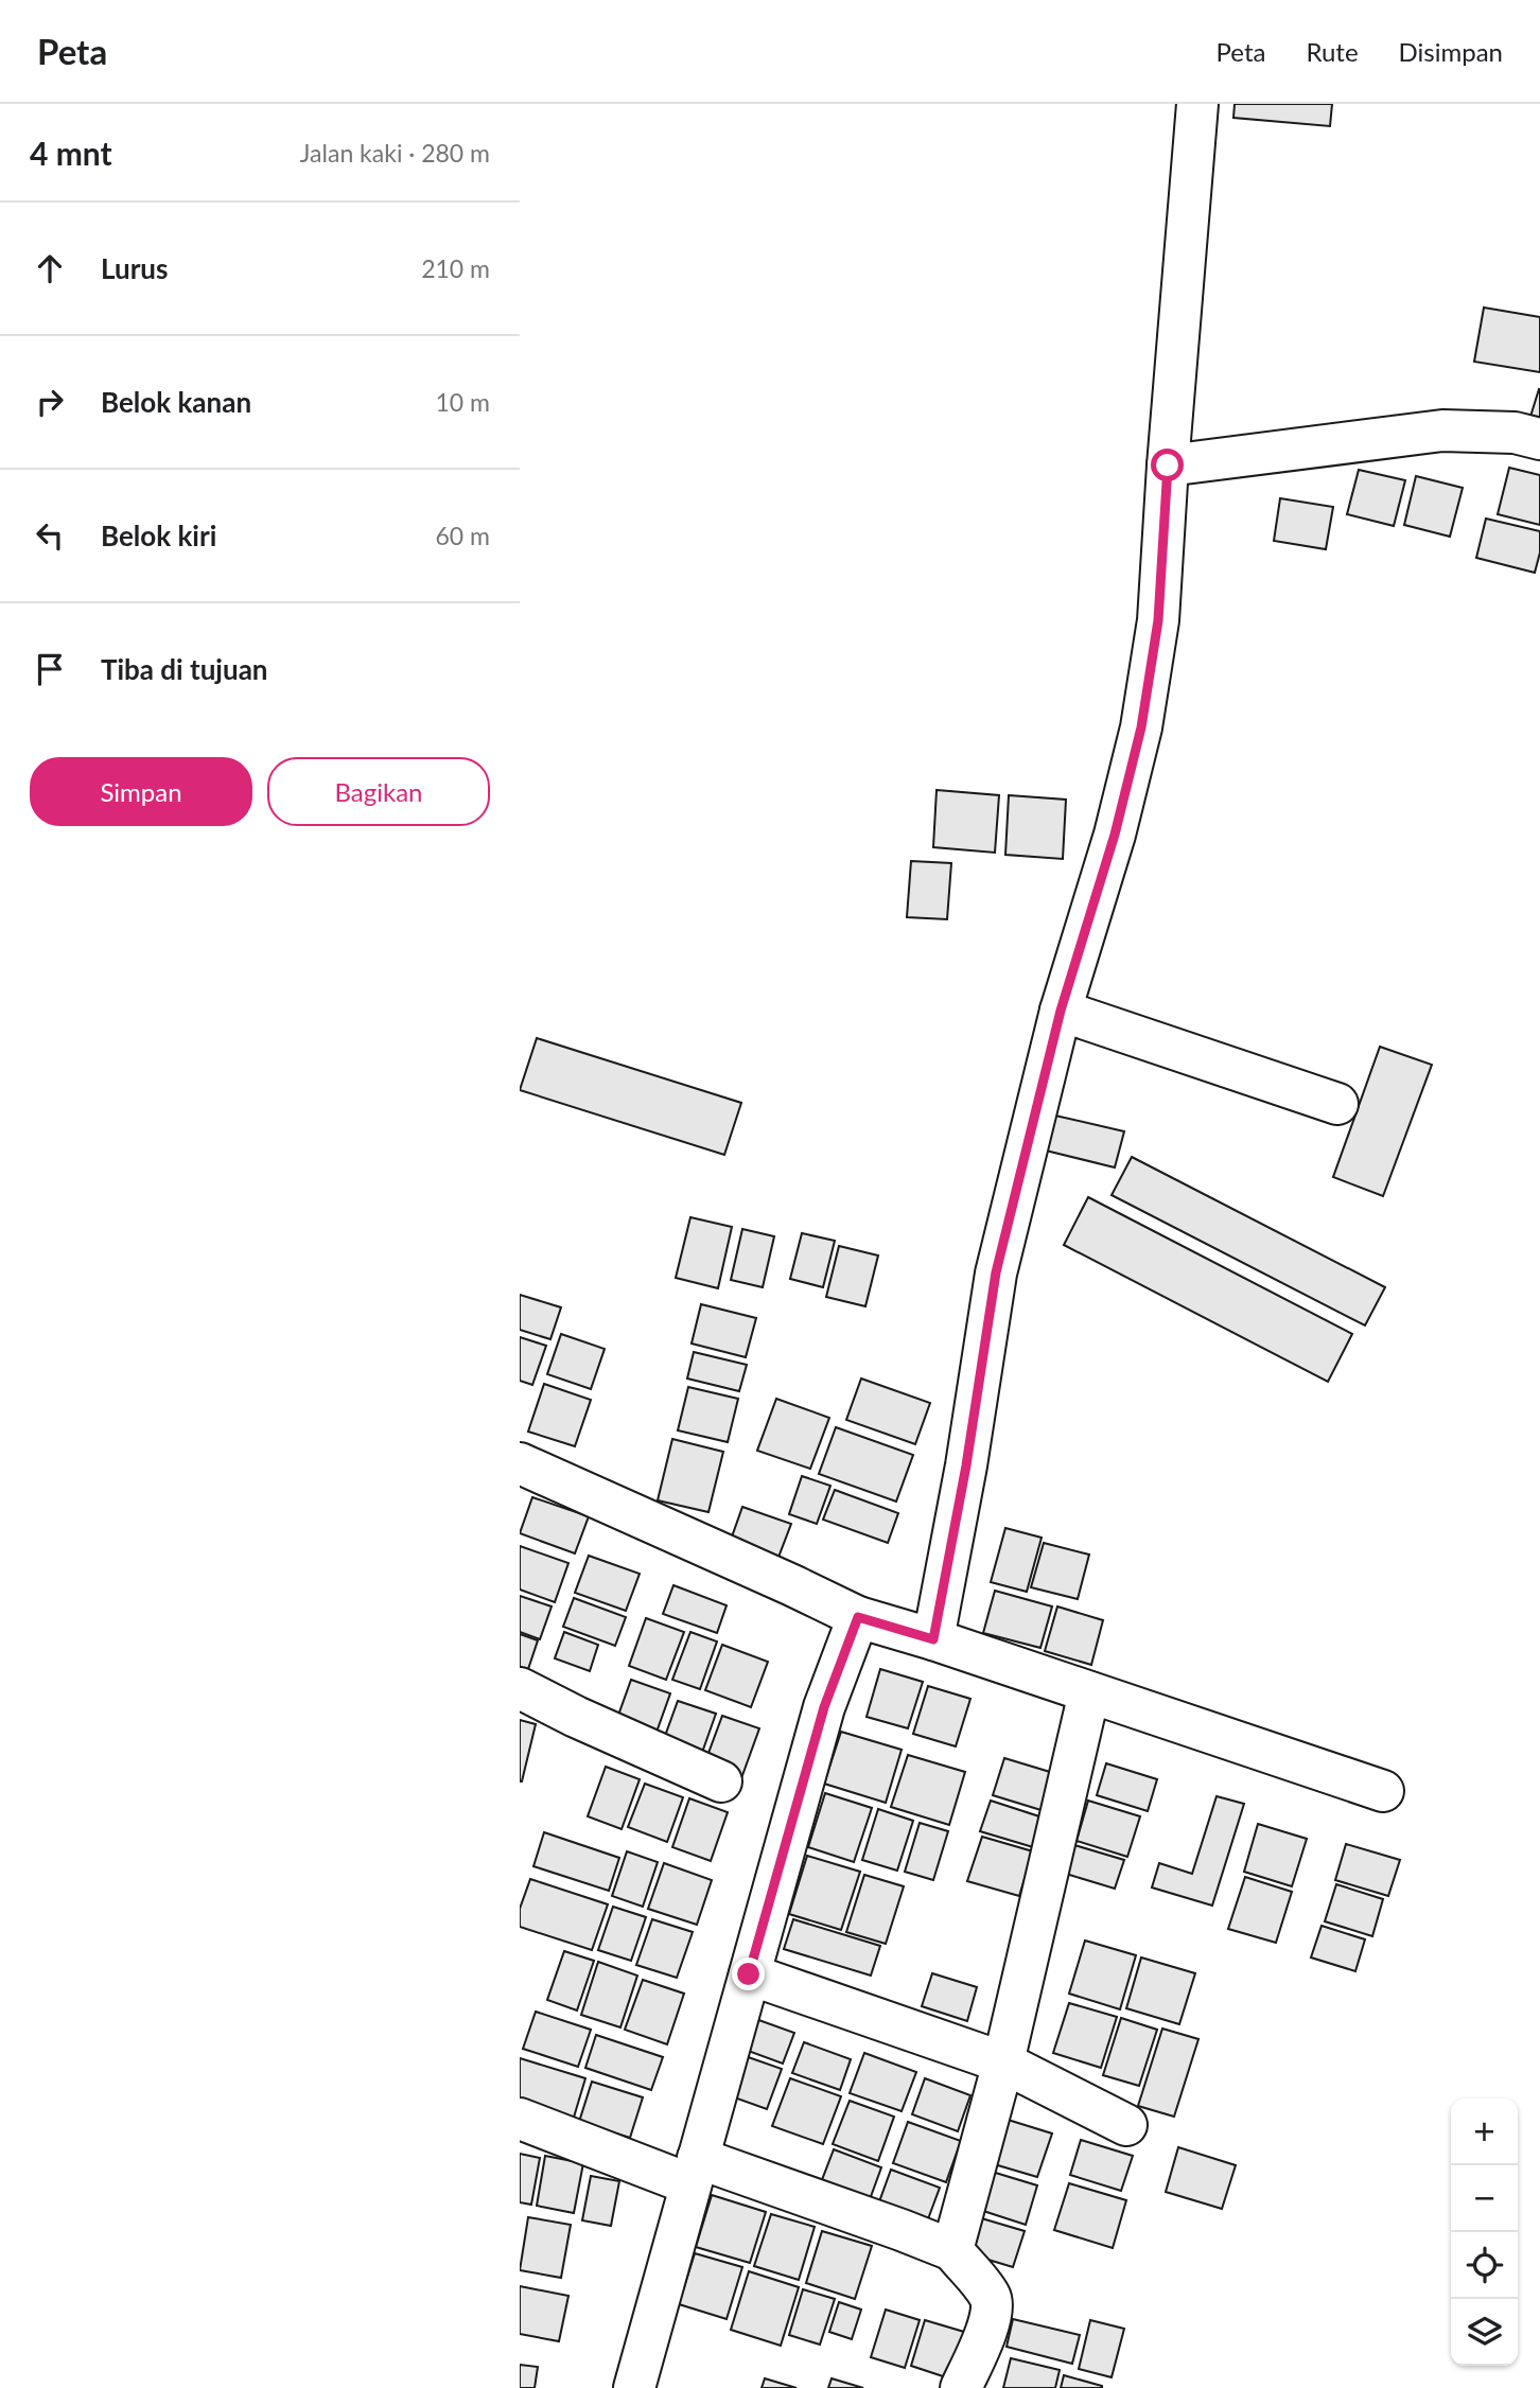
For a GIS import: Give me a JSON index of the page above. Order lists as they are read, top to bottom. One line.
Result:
{"page":{"header":"Peta","nav":["Peta","Rute","Disimpan"],"heading":["4 mnt","Jalan kaki · 280 m"],"list":[["Lurus","210 m"],["Belok kanan","10 m"],["Belok kiri","60 m"],"Tiba di tujuan"],"buttons":["Simpan","Bagikan"],"map_buttons":["+","−"]}}
